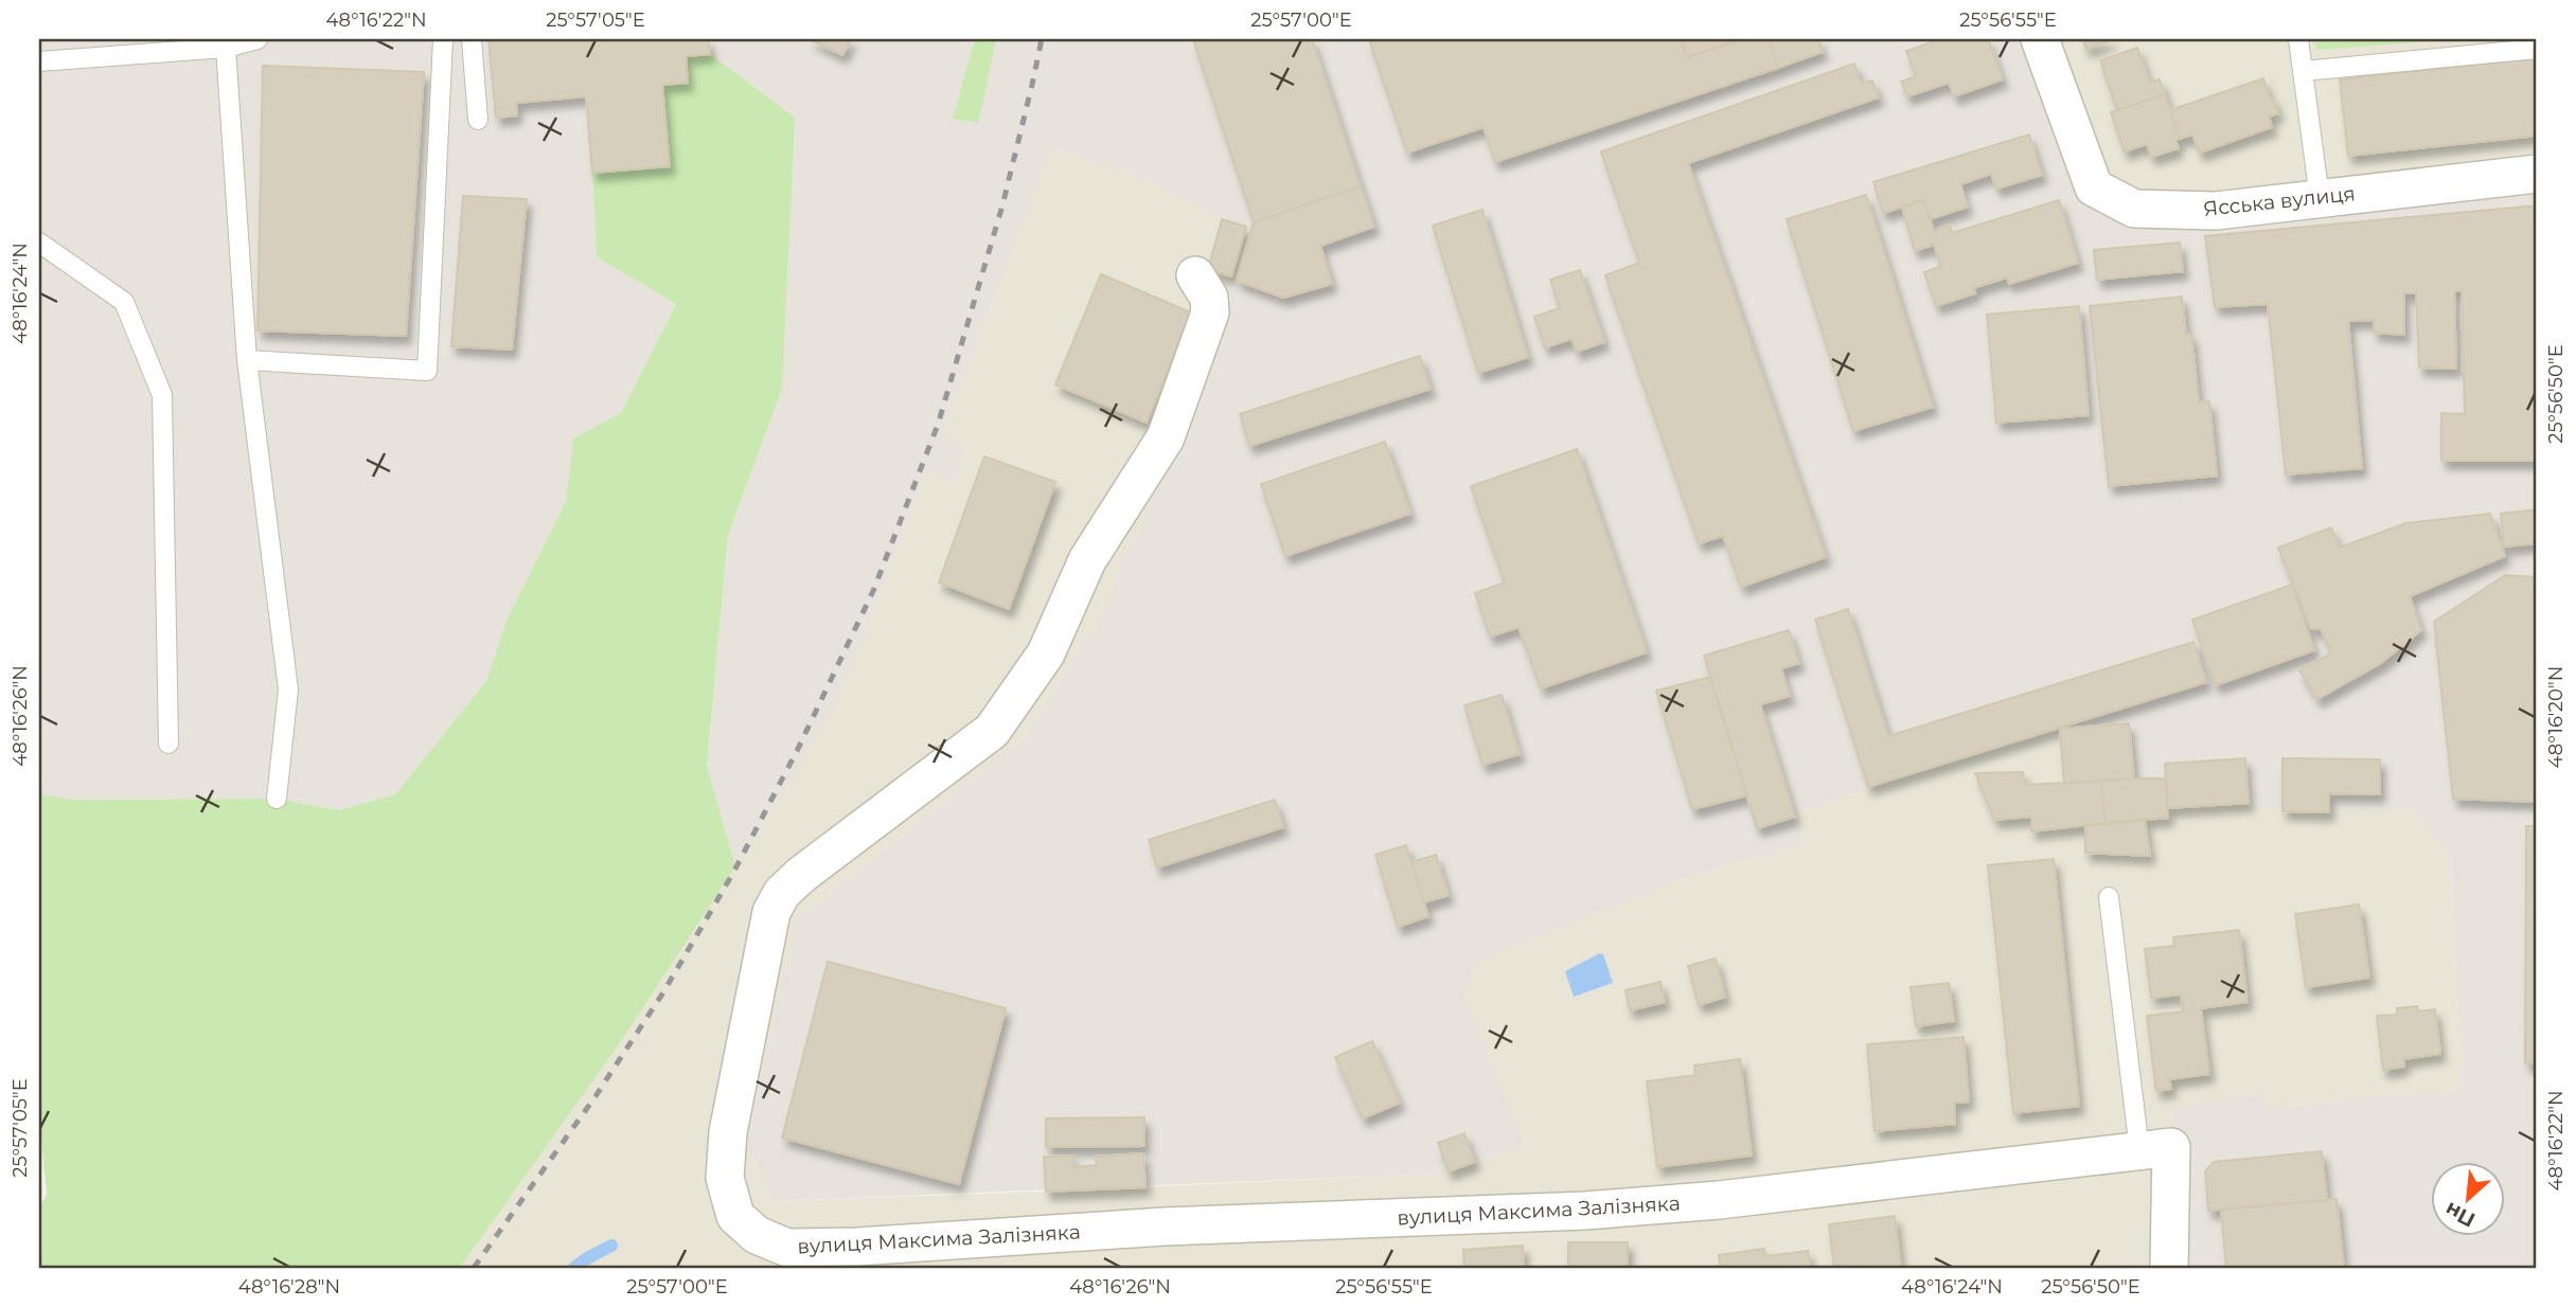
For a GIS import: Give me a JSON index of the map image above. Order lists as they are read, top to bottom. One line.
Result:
{"streets":{"street":["Ясська вулиця","вулиця Максима Залізняка"]},"north":"bottom left","coordinates":["48°16'22\"N","25°57'05\"E","25°57'00\"E","25°56'55\"E","48°16'24\"N","25°56'50\"E","48°16'26\"N","48°16'20\"N","48°16'28\"N"]}
